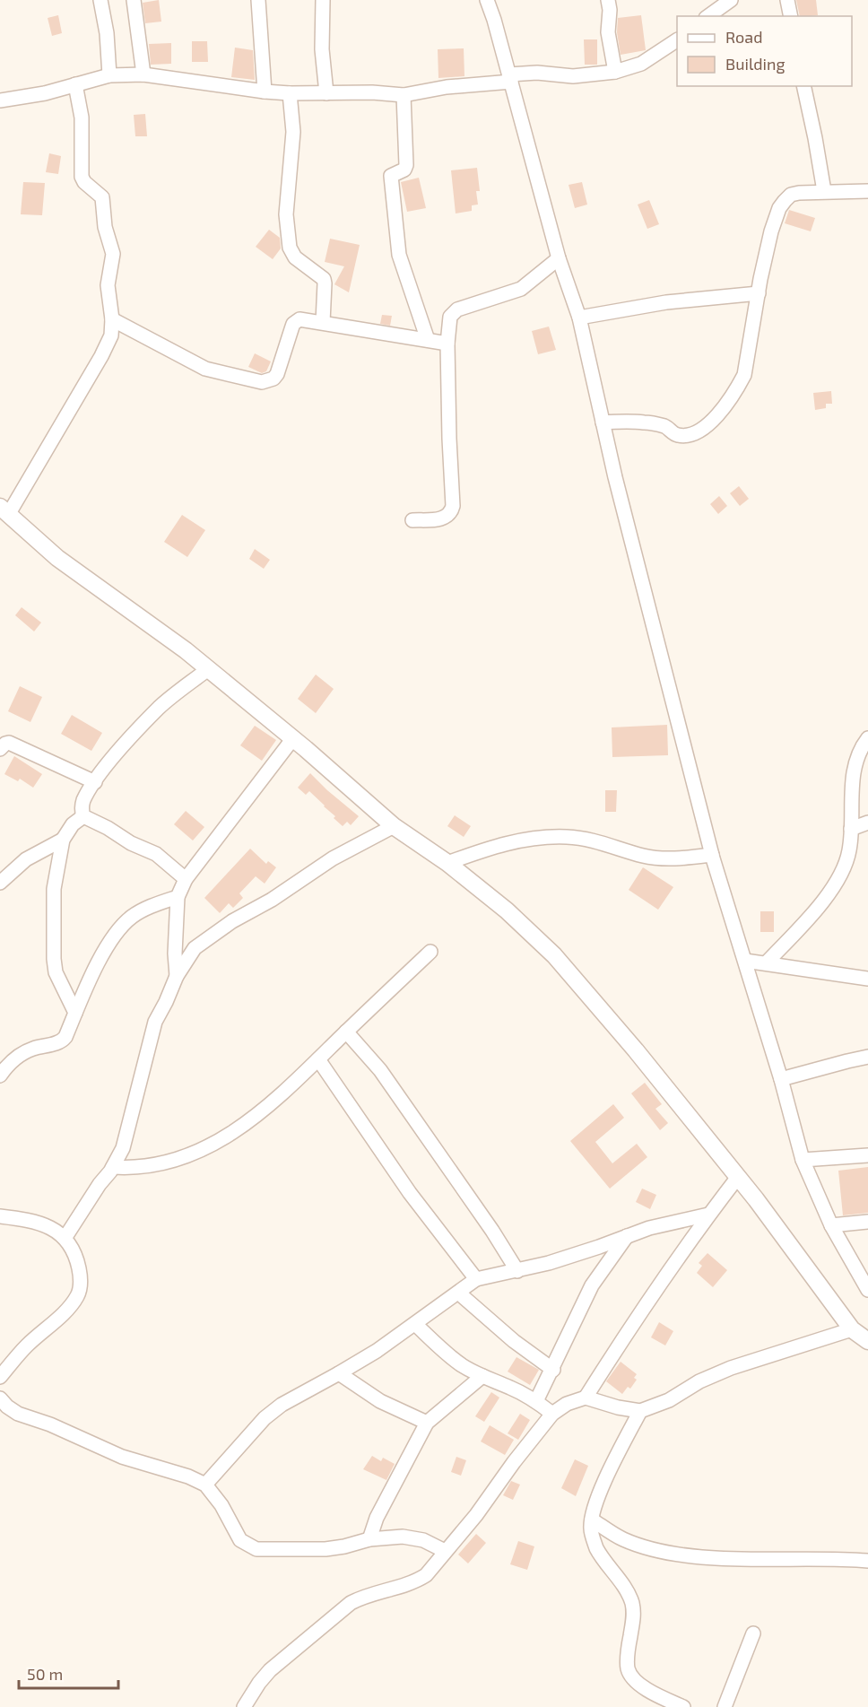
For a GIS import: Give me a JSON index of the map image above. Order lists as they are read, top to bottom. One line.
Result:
{"legend":["Road","Building"],"scale_bar":"50 m"}
